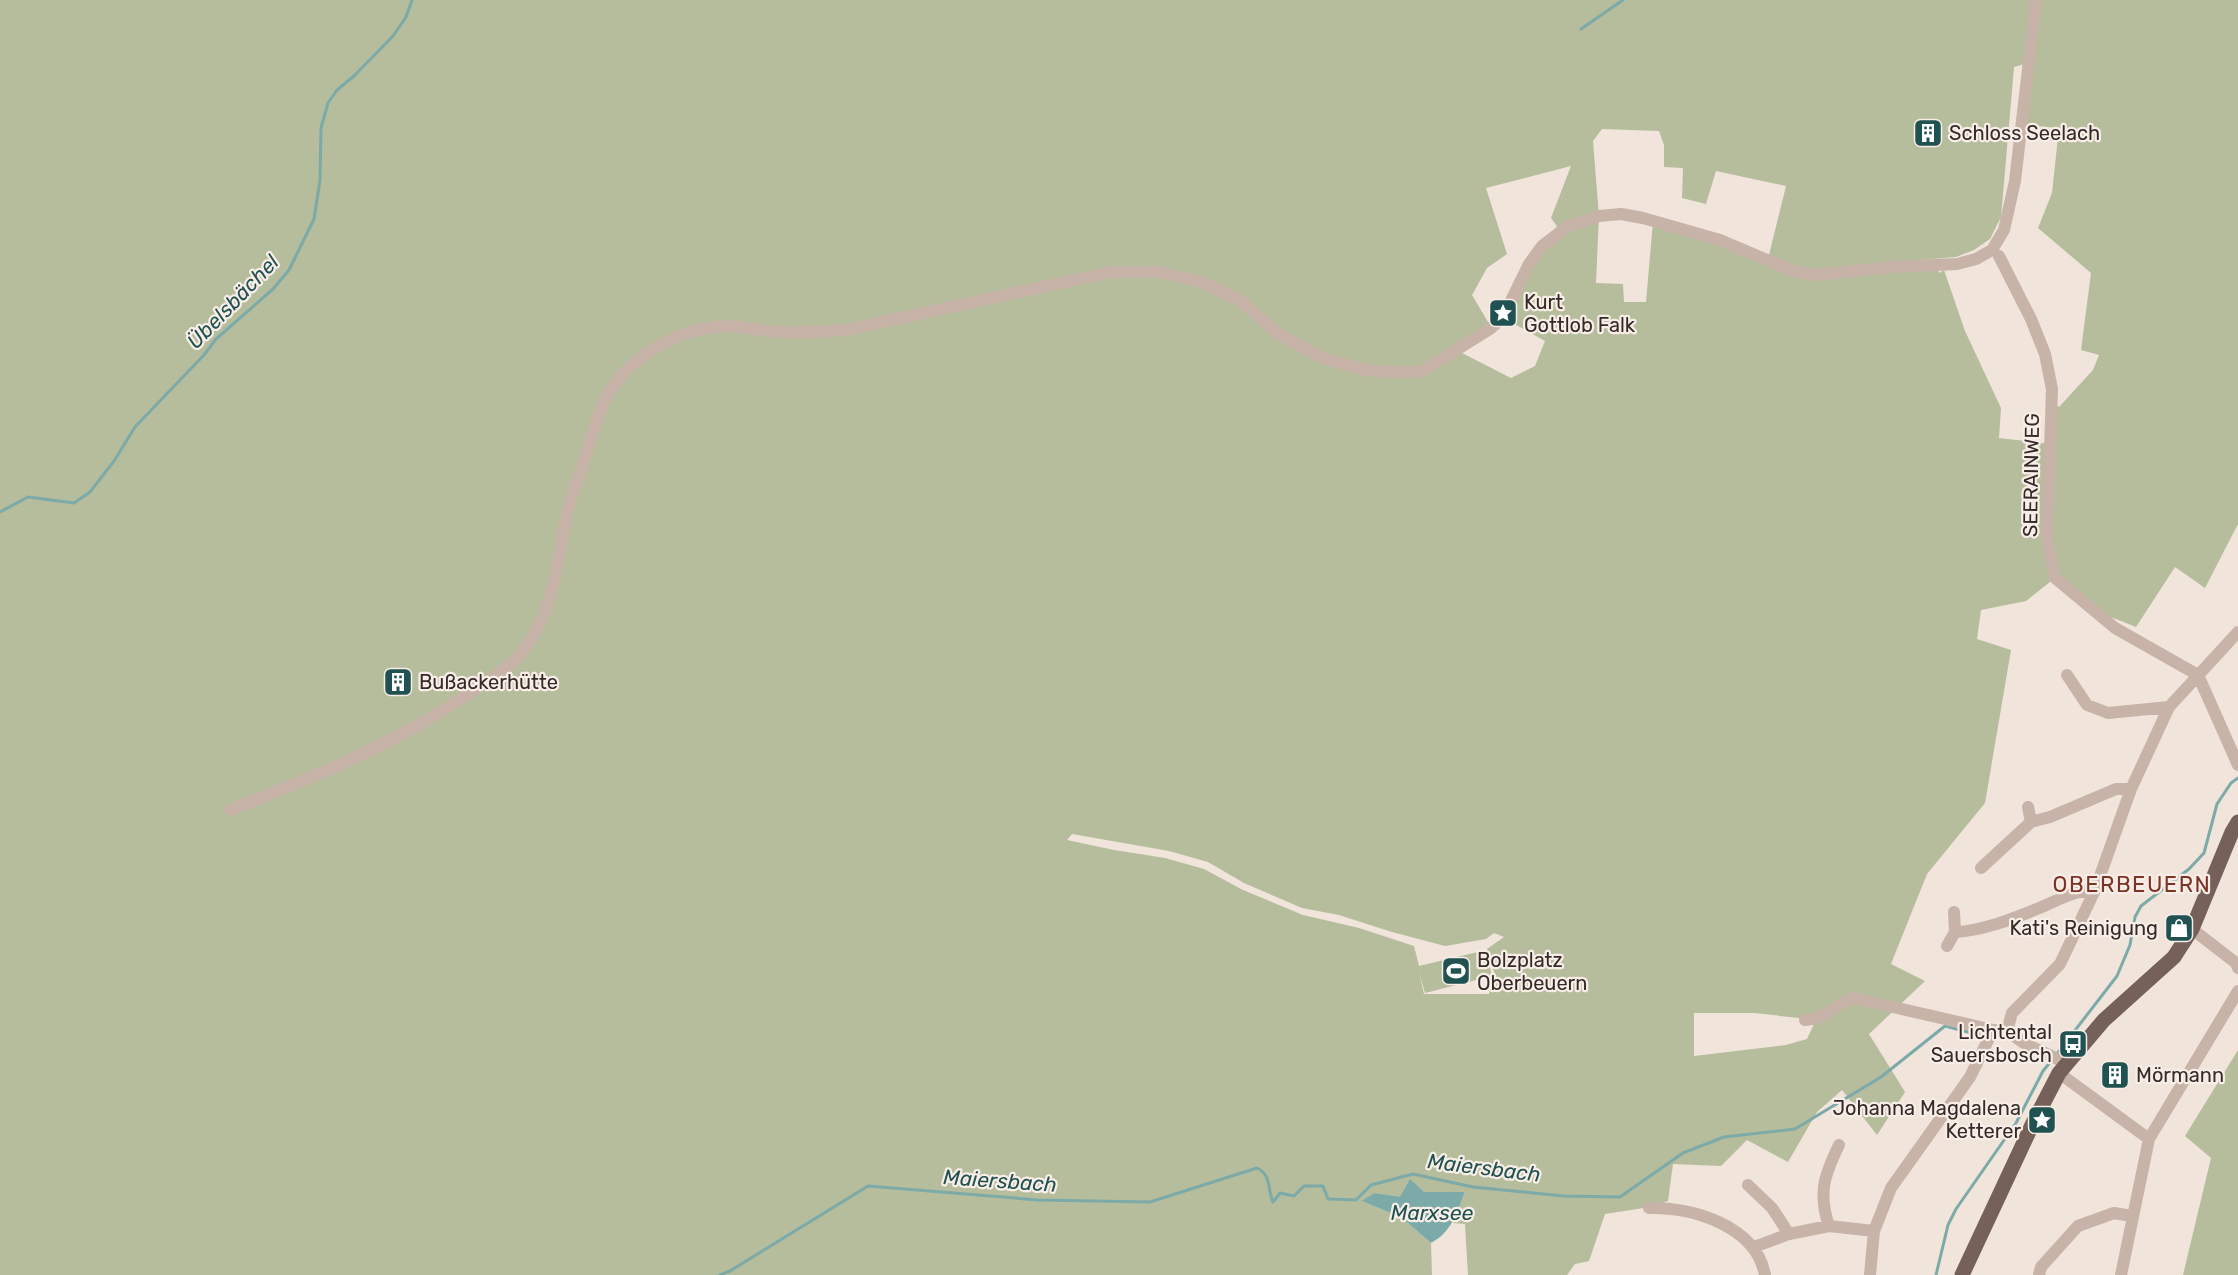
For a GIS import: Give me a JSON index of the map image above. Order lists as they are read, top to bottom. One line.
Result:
{"streets":{"street":["SEERAINWEG"]},"districts":["OBERBEUERN"],"water":["Übelsbächel","Maiersbach","Marxsee"],"places":{"building":["Schloss Seelach","Bußackerhütte","Mörmann"],"place":["Kurt Gottlob Falk","Johanna Magdalena Ketterer"],"shop":["Kati's Reinigung"],"sports":["Bolzplatz Oberbeuern"],"bus stop":["Lichtental Sauersbosch"]}}
